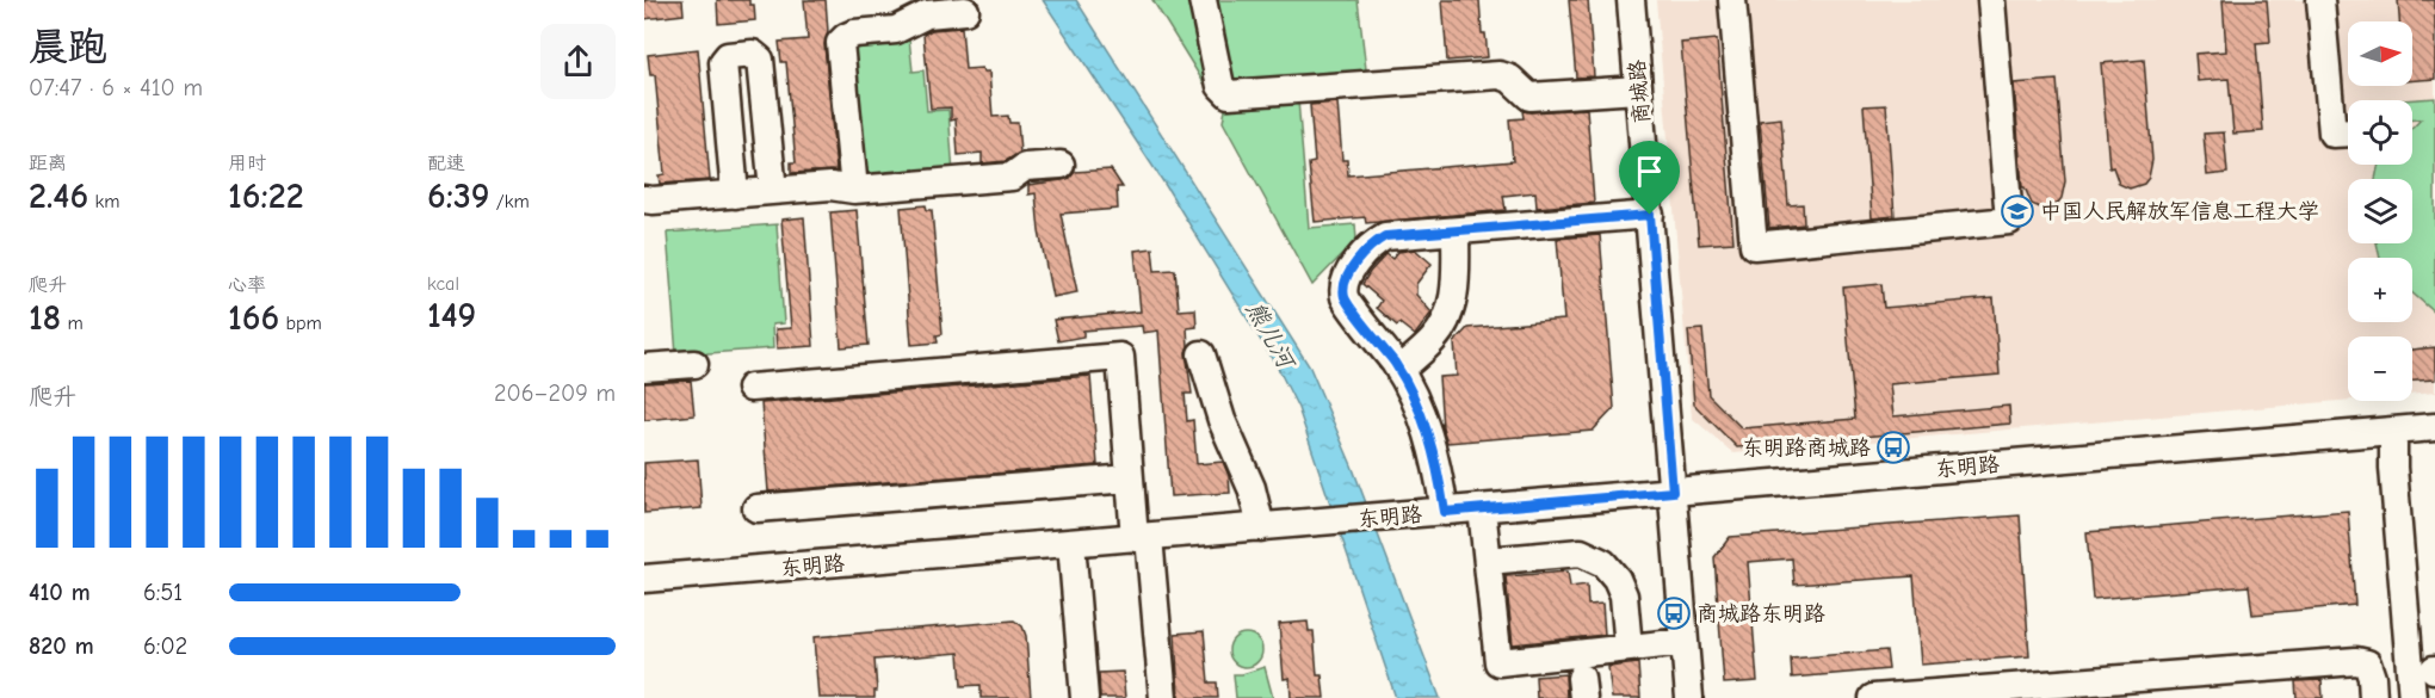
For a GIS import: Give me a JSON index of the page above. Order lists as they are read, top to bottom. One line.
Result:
{"streets":{"street":["商城路","东明路"]},"crossings":[["商城路","东明路"]],"water":["熊儿河"],"places":{"school or university":["中国人民解放军信息工程大学"],"bus stop":["东明路商城路","商城路东明路"]},"north":"right","page":{"heading":["晨跑","07:47 · 6 × 410 m"],"map_buttons":["+","−"],"stats":[["距离","2.46 km"],["用时","16:22"],["配速","6:39 /km"],["爬升","18 m"],["心率","166 bpm"],["kcal","149"]],"chart":["爬升","206–209 m"],"list":[{"name":"410 m","note":"6:51"},{"name":"820 m","note":"6:02"}]}}
